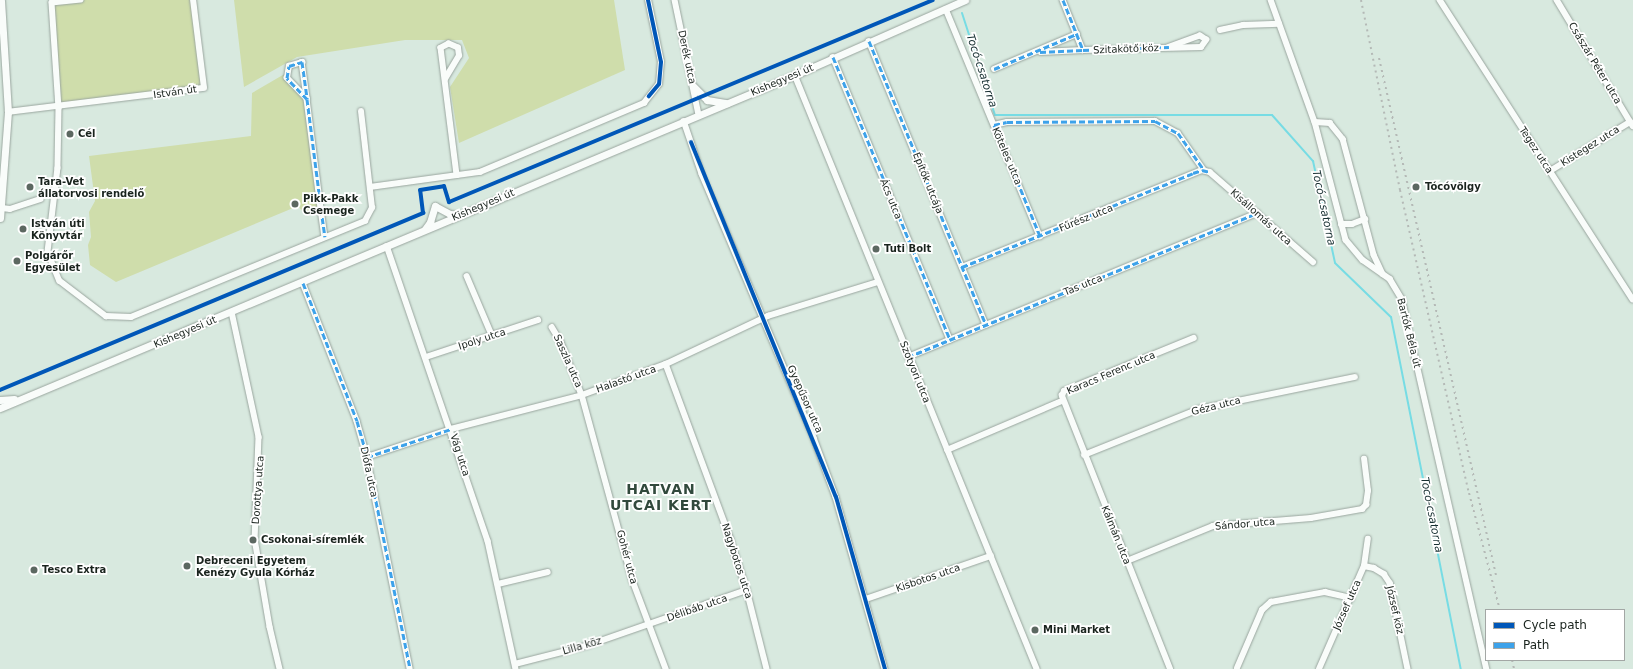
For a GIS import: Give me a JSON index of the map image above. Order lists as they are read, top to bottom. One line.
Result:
{"streets":{"street":["Szitakötő köz","Derék utca","Császár Péter utca","Kishegyesi út","István út","Kistegez utca","Tegez utca","Köteles utca","Építők utcája","Ács utca","Kisállomás utca","Fűrész utca","Tas utca","Bartók Béla út","Ipoly utca","Saszla utca","Szotyori utca","Karacs Ferenc utca","Halastó utca","Gyepűsor utca","Géza utca","Vág utca","Diófa utca","Dorottya utca","Sándor utca","Kálmán utca","Gohér utca","Nagybotos utca","Kisbotos utca","József utca","Délibáb utca","József köz","Lilla köz"]},"crossings":[["Derék utca","Kishegyesi út"],["Császár Péter utca","Kistegez utca"],["Kishegyesi út","Köteles utca"],["Kishegyesi út","Építők utcája"],["Kishegyesi út","Ács utca"],["Kishegyesi út","Szotyori utca"],["Kishegyesi út","Gyepűsor utca"],["Kishegyesi út","Vág utca"],["Kishegyesi út","Diófa utca"],["Kishegyesi út","Dorottya utca"],["Kistegez utca","Tegez utca"],["Köteles utca","Fűrész utca"],["Építők utcája","Fűrész utca"],["Építők utcája","Tas utca"],["Ács utca","Tas utca"],["Kisállomás utca","Fűrész utca"],["Kisállomás utca","Tas utca"],["Tas utca","Szotyori utca"],["Ipoly utca","Vág utca"],["Saszla utca","Halastó utca"],["Saszla utca","Gohér utca"],["Szotyori utca","Karacs Ferenc utca"],["Szotyori utca","Halastó utca"],["Szotyori utca","Kisbotos utca"],["Karacs Ferenc utca","Kálmán utca"],["Halastó utca","Gyepűsor utca"],["Halastó utca","Vág utca"],["Halastó utca","Diófa utca"],["Halastó utca","Gohér utca"],["Halastó utca","Nagybotos utca"],["Gyepűsor utca","Kisbotos utca"],["Géza utca","Kálmán utca"],["Vág utca","Lilla köz"],["Sándor utca","Kálmán utca"],["Gohér utca","Délibáb utca"],["Gohér utca","Lilla köz"],["Nagybotos utca","Délibáb utca"],["József utca","József köz"],["Délibáb utca","Lilla köz"]],"districts":["HATVAN UTCAI KERT"],"water":["Tocó-csatorna"],"places":["Cél","Tara-Vet állatorvosi rendelő","Tócóvölgy","Pikk-Pakk Csemege","István úti Könyvtár","Tuti Bolt","Polgárőr Egyesület","Csokonai-síremlék","Debreceni Egyetem Kenézy Gyula Kórház","Tesco Extra","Mini Market"],"legend":["Cycle path","Path"]}
